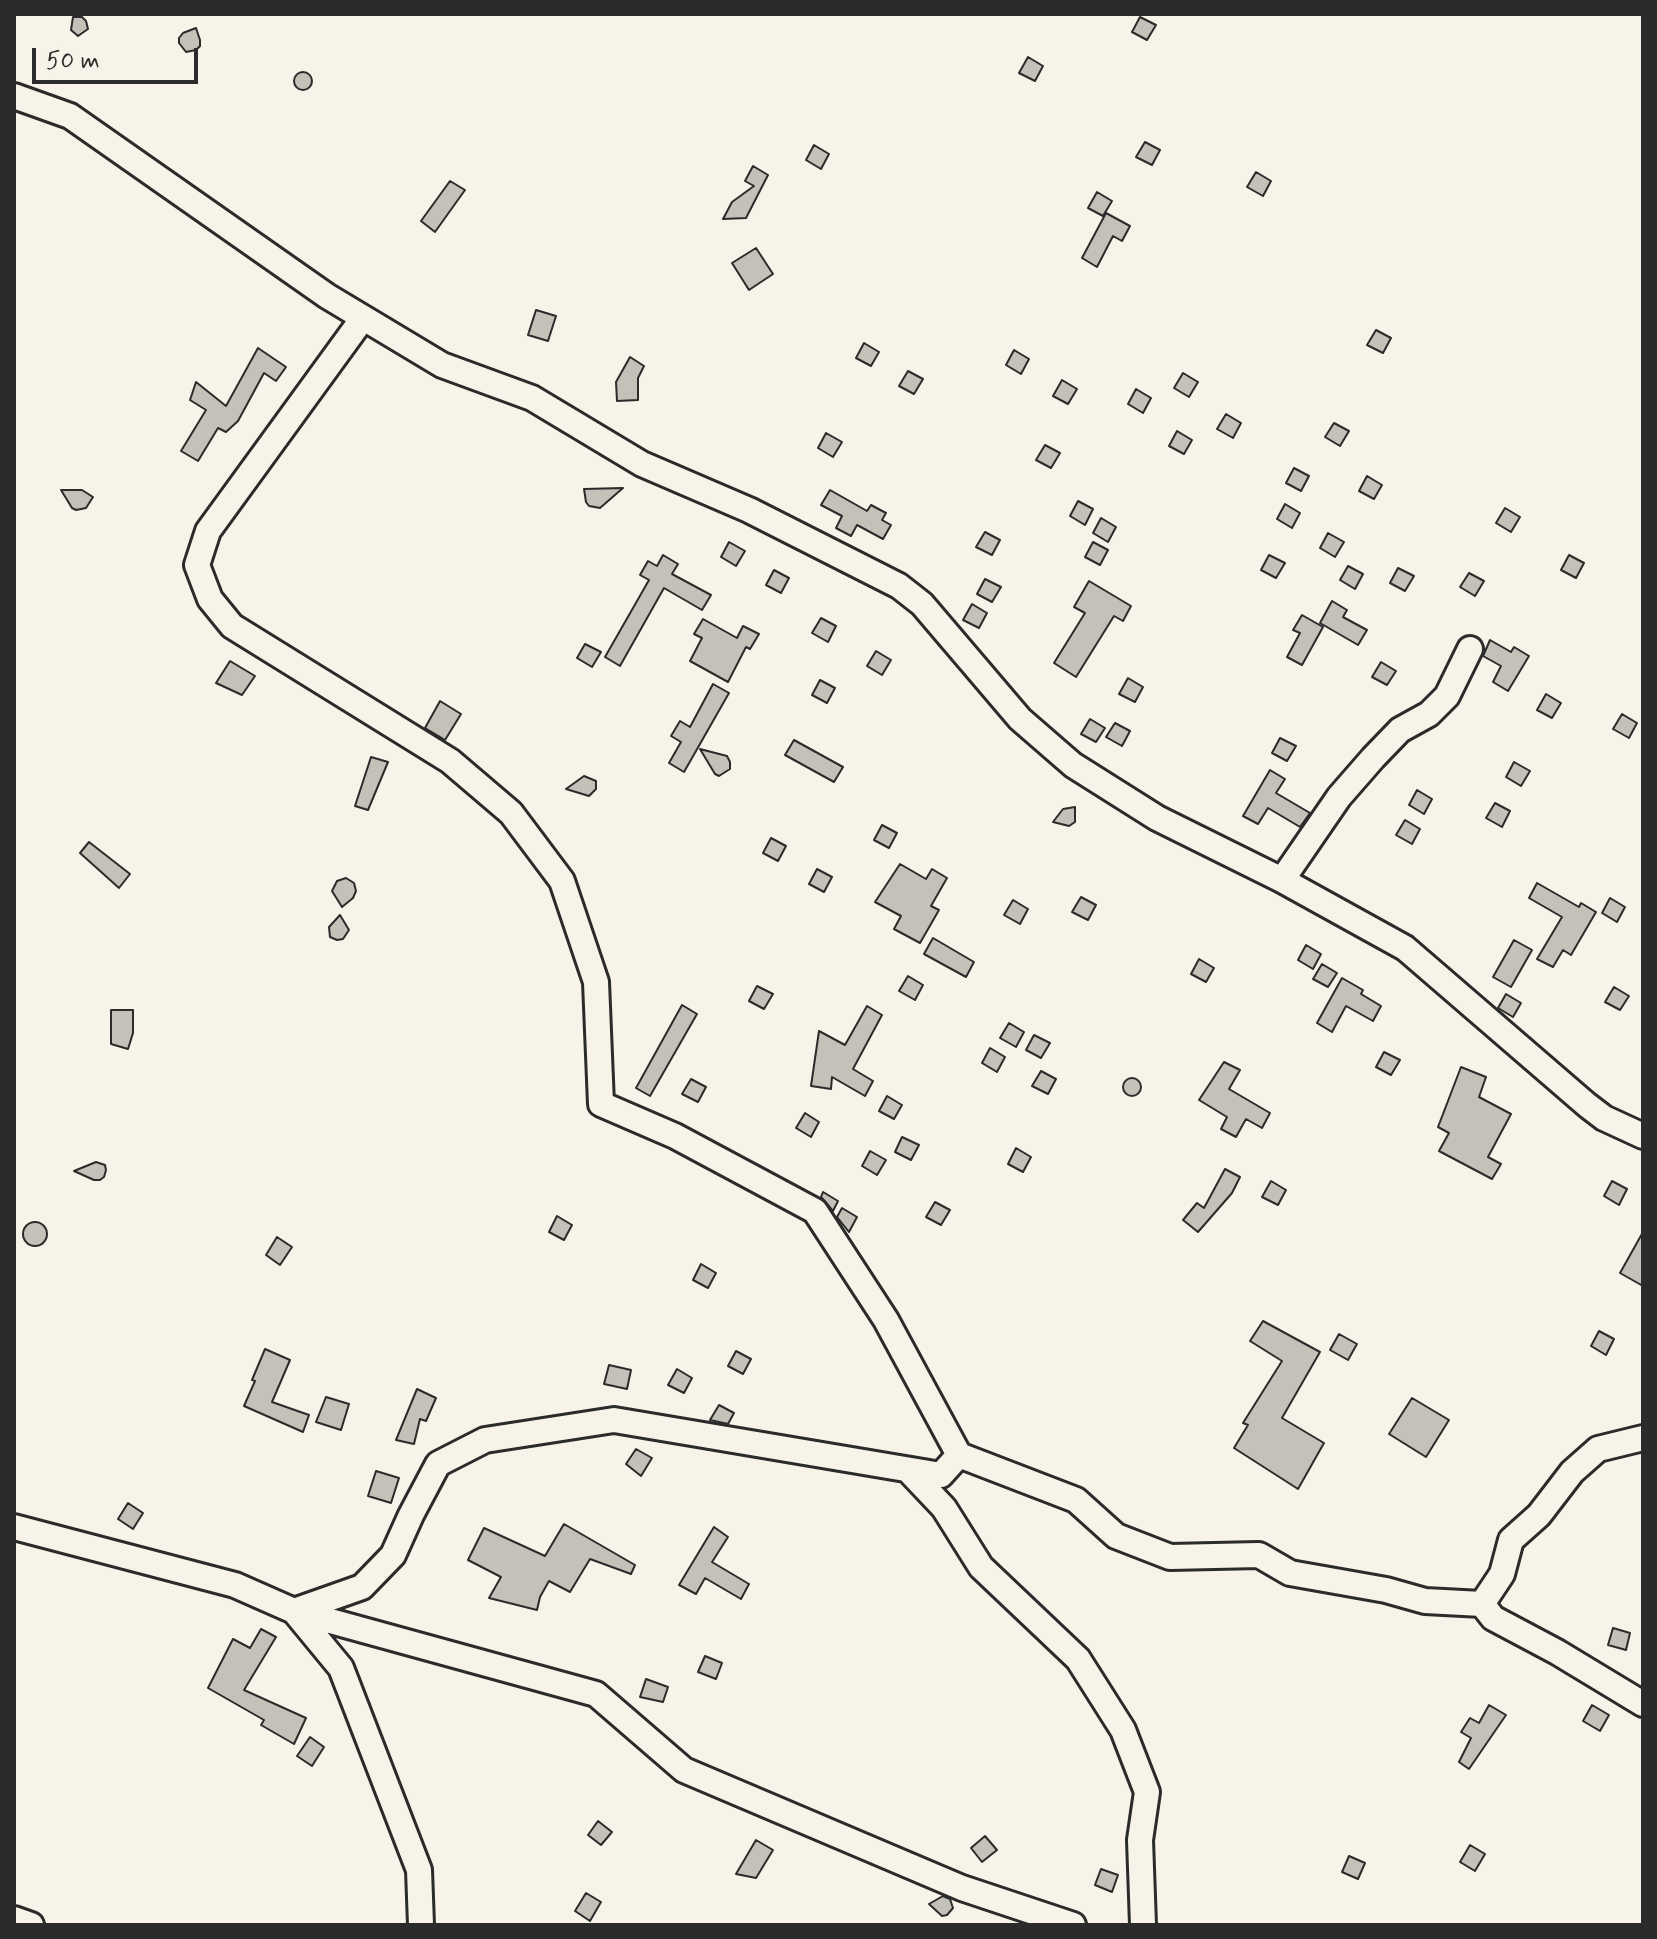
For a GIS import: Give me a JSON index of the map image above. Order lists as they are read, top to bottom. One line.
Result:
{"scale_bar":"50 m"}
